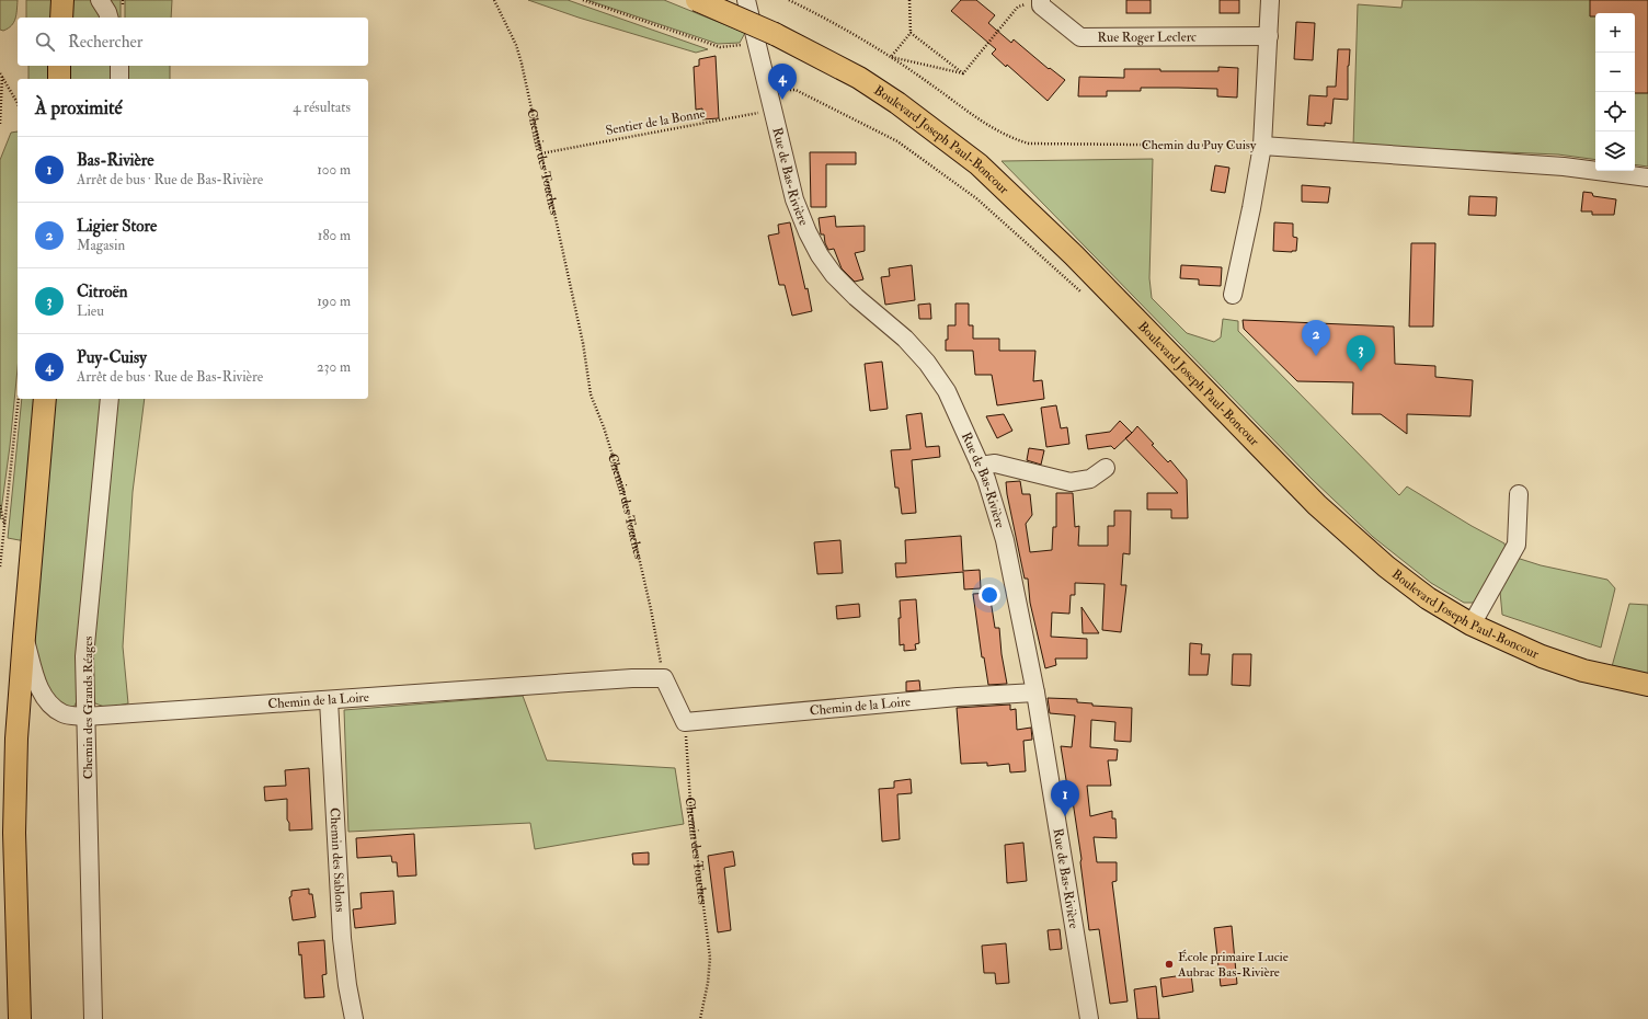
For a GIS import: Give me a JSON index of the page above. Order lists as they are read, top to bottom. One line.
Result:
{"streets":{"main road":["Boulevard Joseph Paul-Boncour"],"street":["Rue Roger Leclerc","Chemin du Puy Cuisy","Rue de Bas-Rivière","Chemin de la Loire","Chemin des Grands Réages","Chemin des Sablons"],"path":["Sentier de la Bonne","Chemin des Touches"]},"crossings":[["Sentier de la Bonne","Chemin des Touches"],["Sentier de la Bonne","Rue de Bas-Rivière"],["Chemin des Touches","Chemin de la Loire"],["Rue de Bas-Rivière","Chemin de la Loire"],["Chemin de la Loire","Chemin des Grands Réages"],["Chemin de la Loire","Chemin des Sablons"]],"places":["École primaire Lucie Aubrac Bas-Rivière"],"page":{"map_buttons":["+","−"],"search":"Rechercher","pins":["4","2","3","1"],"heading":["À proximité","4 résultats"],"list":[{"mark":"1","name":"Bas-Rivière","note":"Arrêt de bus · Rue de Bas-Rivière","value":"100 m"},{"mark":"2","name":"Ligier Store","note":"Magasin","value":"180 m"},{"mark":"3","name":"Citroën","note":"Lieu","value":"190 m"},{"mark":"4","name":"Puy-Cuisy","note":"Arrêt de bus · Rue de Bas-Rivière","value":"230 m"}]}}
